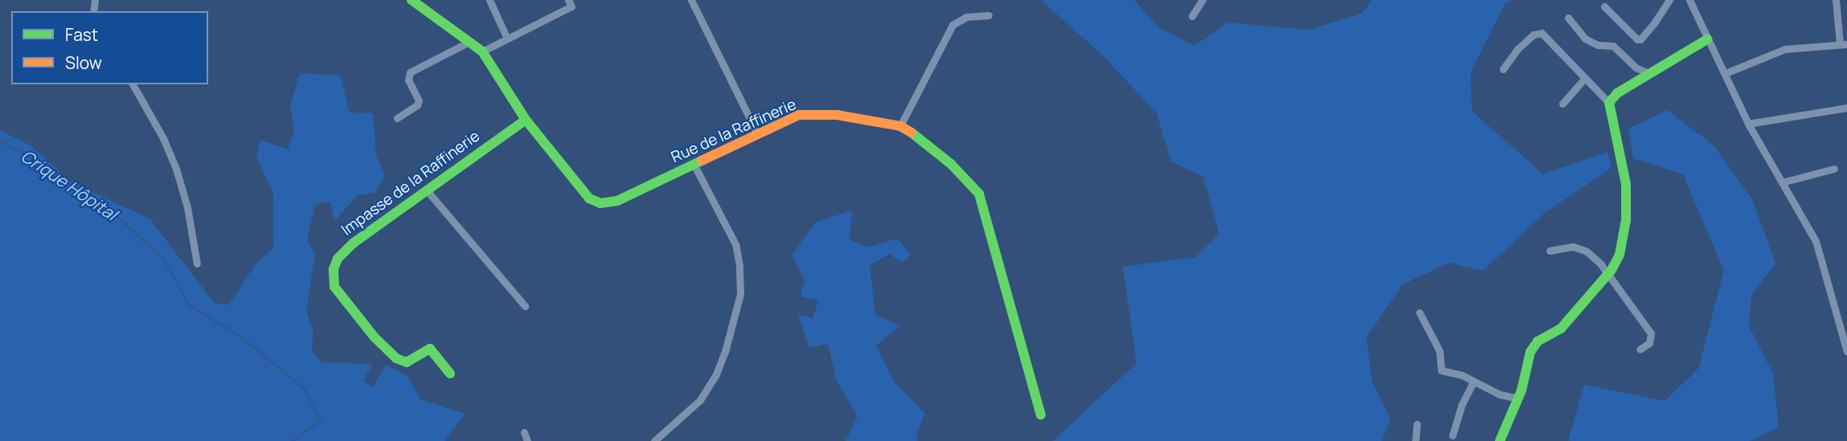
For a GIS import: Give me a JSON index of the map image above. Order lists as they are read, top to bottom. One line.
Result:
{"streets":{"street":["Rue de la Raffinerie","Impasse de la Raffinerie"]},"crossings":[["Rue de la Raffinerie","Impasse de la Raffinerie"]],"water":["Crique Hôpital"],"legend":["Fast","Slow"]}
